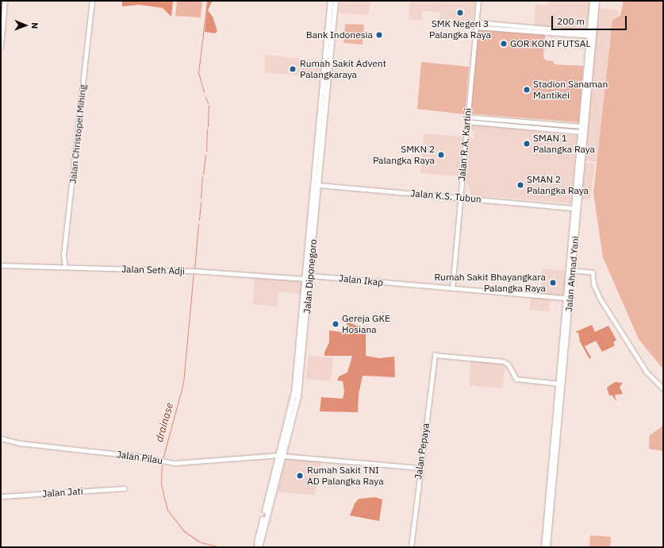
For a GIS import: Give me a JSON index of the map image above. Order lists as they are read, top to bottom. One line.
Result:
{"streets":{"main road":["Jalan Ahmad Yani","Jalan Diponegoro"],"street":["Jalan Christopel Mihing","Jalan R.A. Kartini","Jalan K.S. Tubun","Jalan Seth Adji","Jalan Ikap","Jalan Pepaya","Jalan Pilau","Jalan Jati"]},"crossings":[["Jalan Christopel Mihing","Jalan Seth Adji"],["Jalan R.A. Kartini","Jalan K.S. Tubun"],["Jalan R.A. Kartini","Jalan Ikap"],["Jalan K.S. Tubun","Jalan Ahmad Yani"],["Jalan K.S. Tubun","Jalan Diponegoro"],["Jalan Seth Adji","Jalan Diponegoro"],["Jalan Ahmad Yani","Jalan Ikap"],["Jalan Ahmad Yani","Jalan Pepaya"],["Jalan Diponegoro","Jalan Ikap"],["Jalan Diponegoro","Jalan Pilau"],["Jalan Pepaya","Jalan Pilau"]],"water":["drainase"],"places":["SMK Negeri 3 Palangka Raya","Bank Indonesia","GOR KONI FUTSAL","Rumah Sakit Advent Palangkaraya","Stadion Sanaman Mantikei","SMAN 1 Palangka Raya","SMKN 2 Palangka Raya","SMAN 2 Palangka Raya","Rumah Sakit Bhayangkara Palangka Raya","Gereja GKE Hosiana","Rumah Sakit TNI AD Palangka Raya"],"scale_bar":"200 m","north":"right"}
